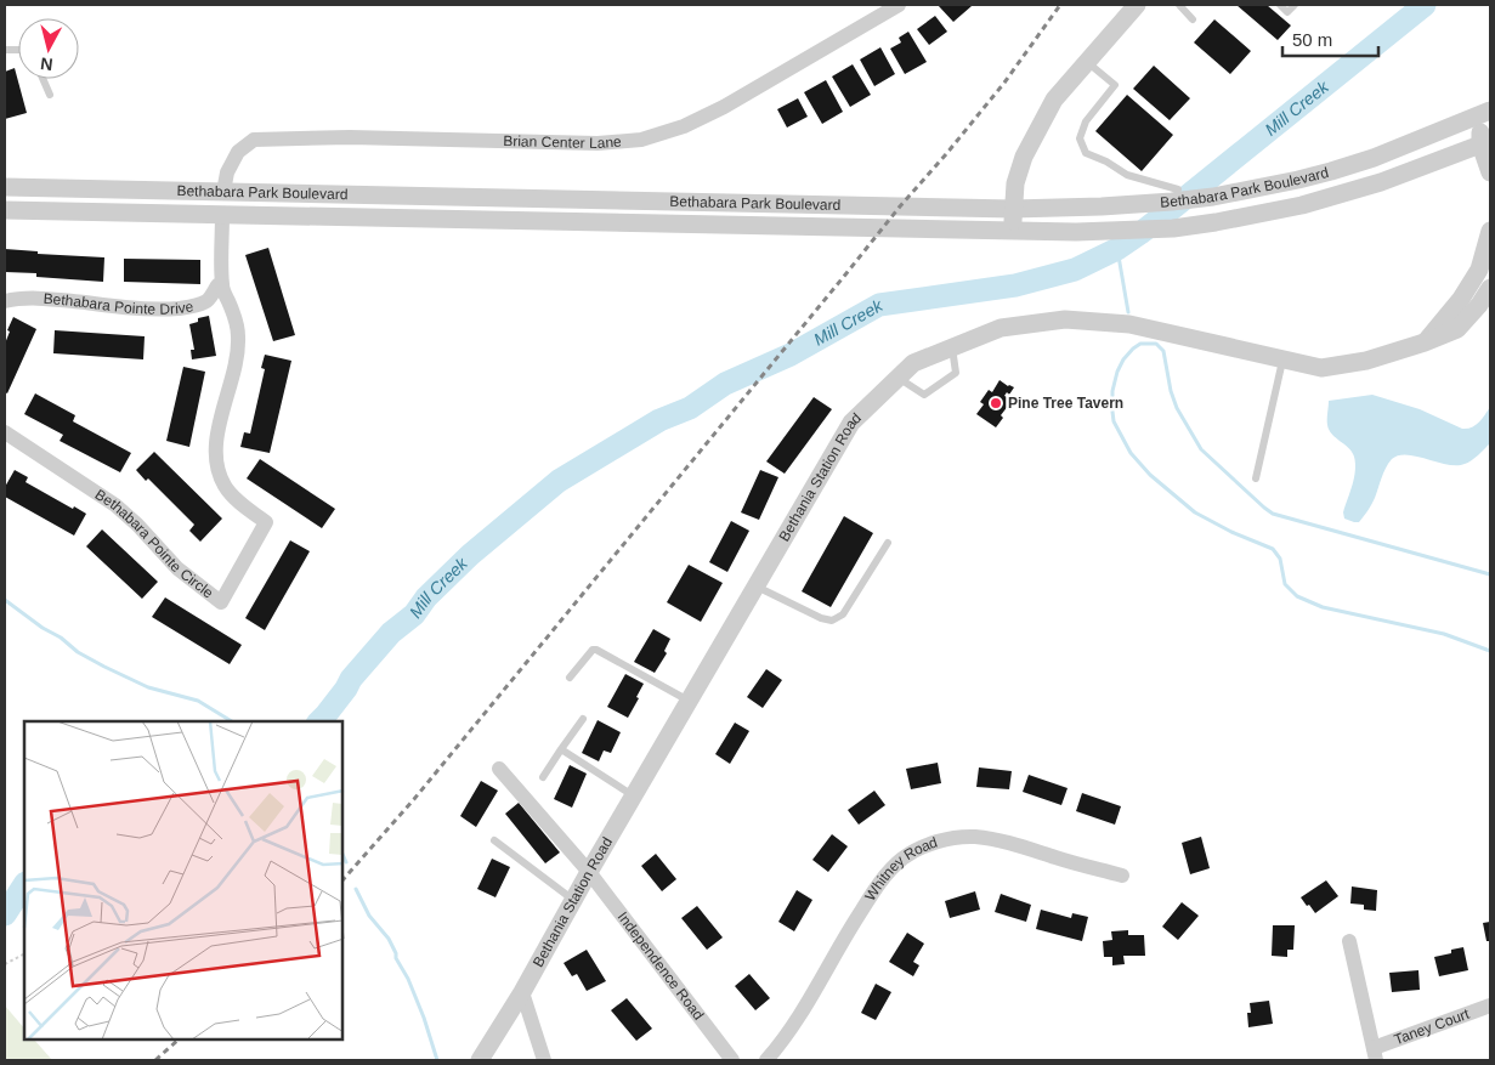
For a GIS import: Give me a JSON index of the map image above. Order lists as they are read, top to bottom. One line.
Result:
{"streets":{"street":["Brian Center Lane","Bethabara Park Boulevard","Bethabara Pointe Drive","Bethania Station Road","Bethabara Pointe Circle","Whitney Road","Independence Road","Taney Court"]},"crossings":[["Brian Center Lane","Bethabara Park Boulevard"],["Bethabara Park Boulevard","Bethabara Pointe Circle"],["Bethabara Pointe Drive","Bethabara Pointe Circle"],["Bethania Station Road","Independence Road"]],"water":["Mill Creek"],"places":["Pine Tree Tavern"],"scale_bar":"50 m","north":"bottom"}
